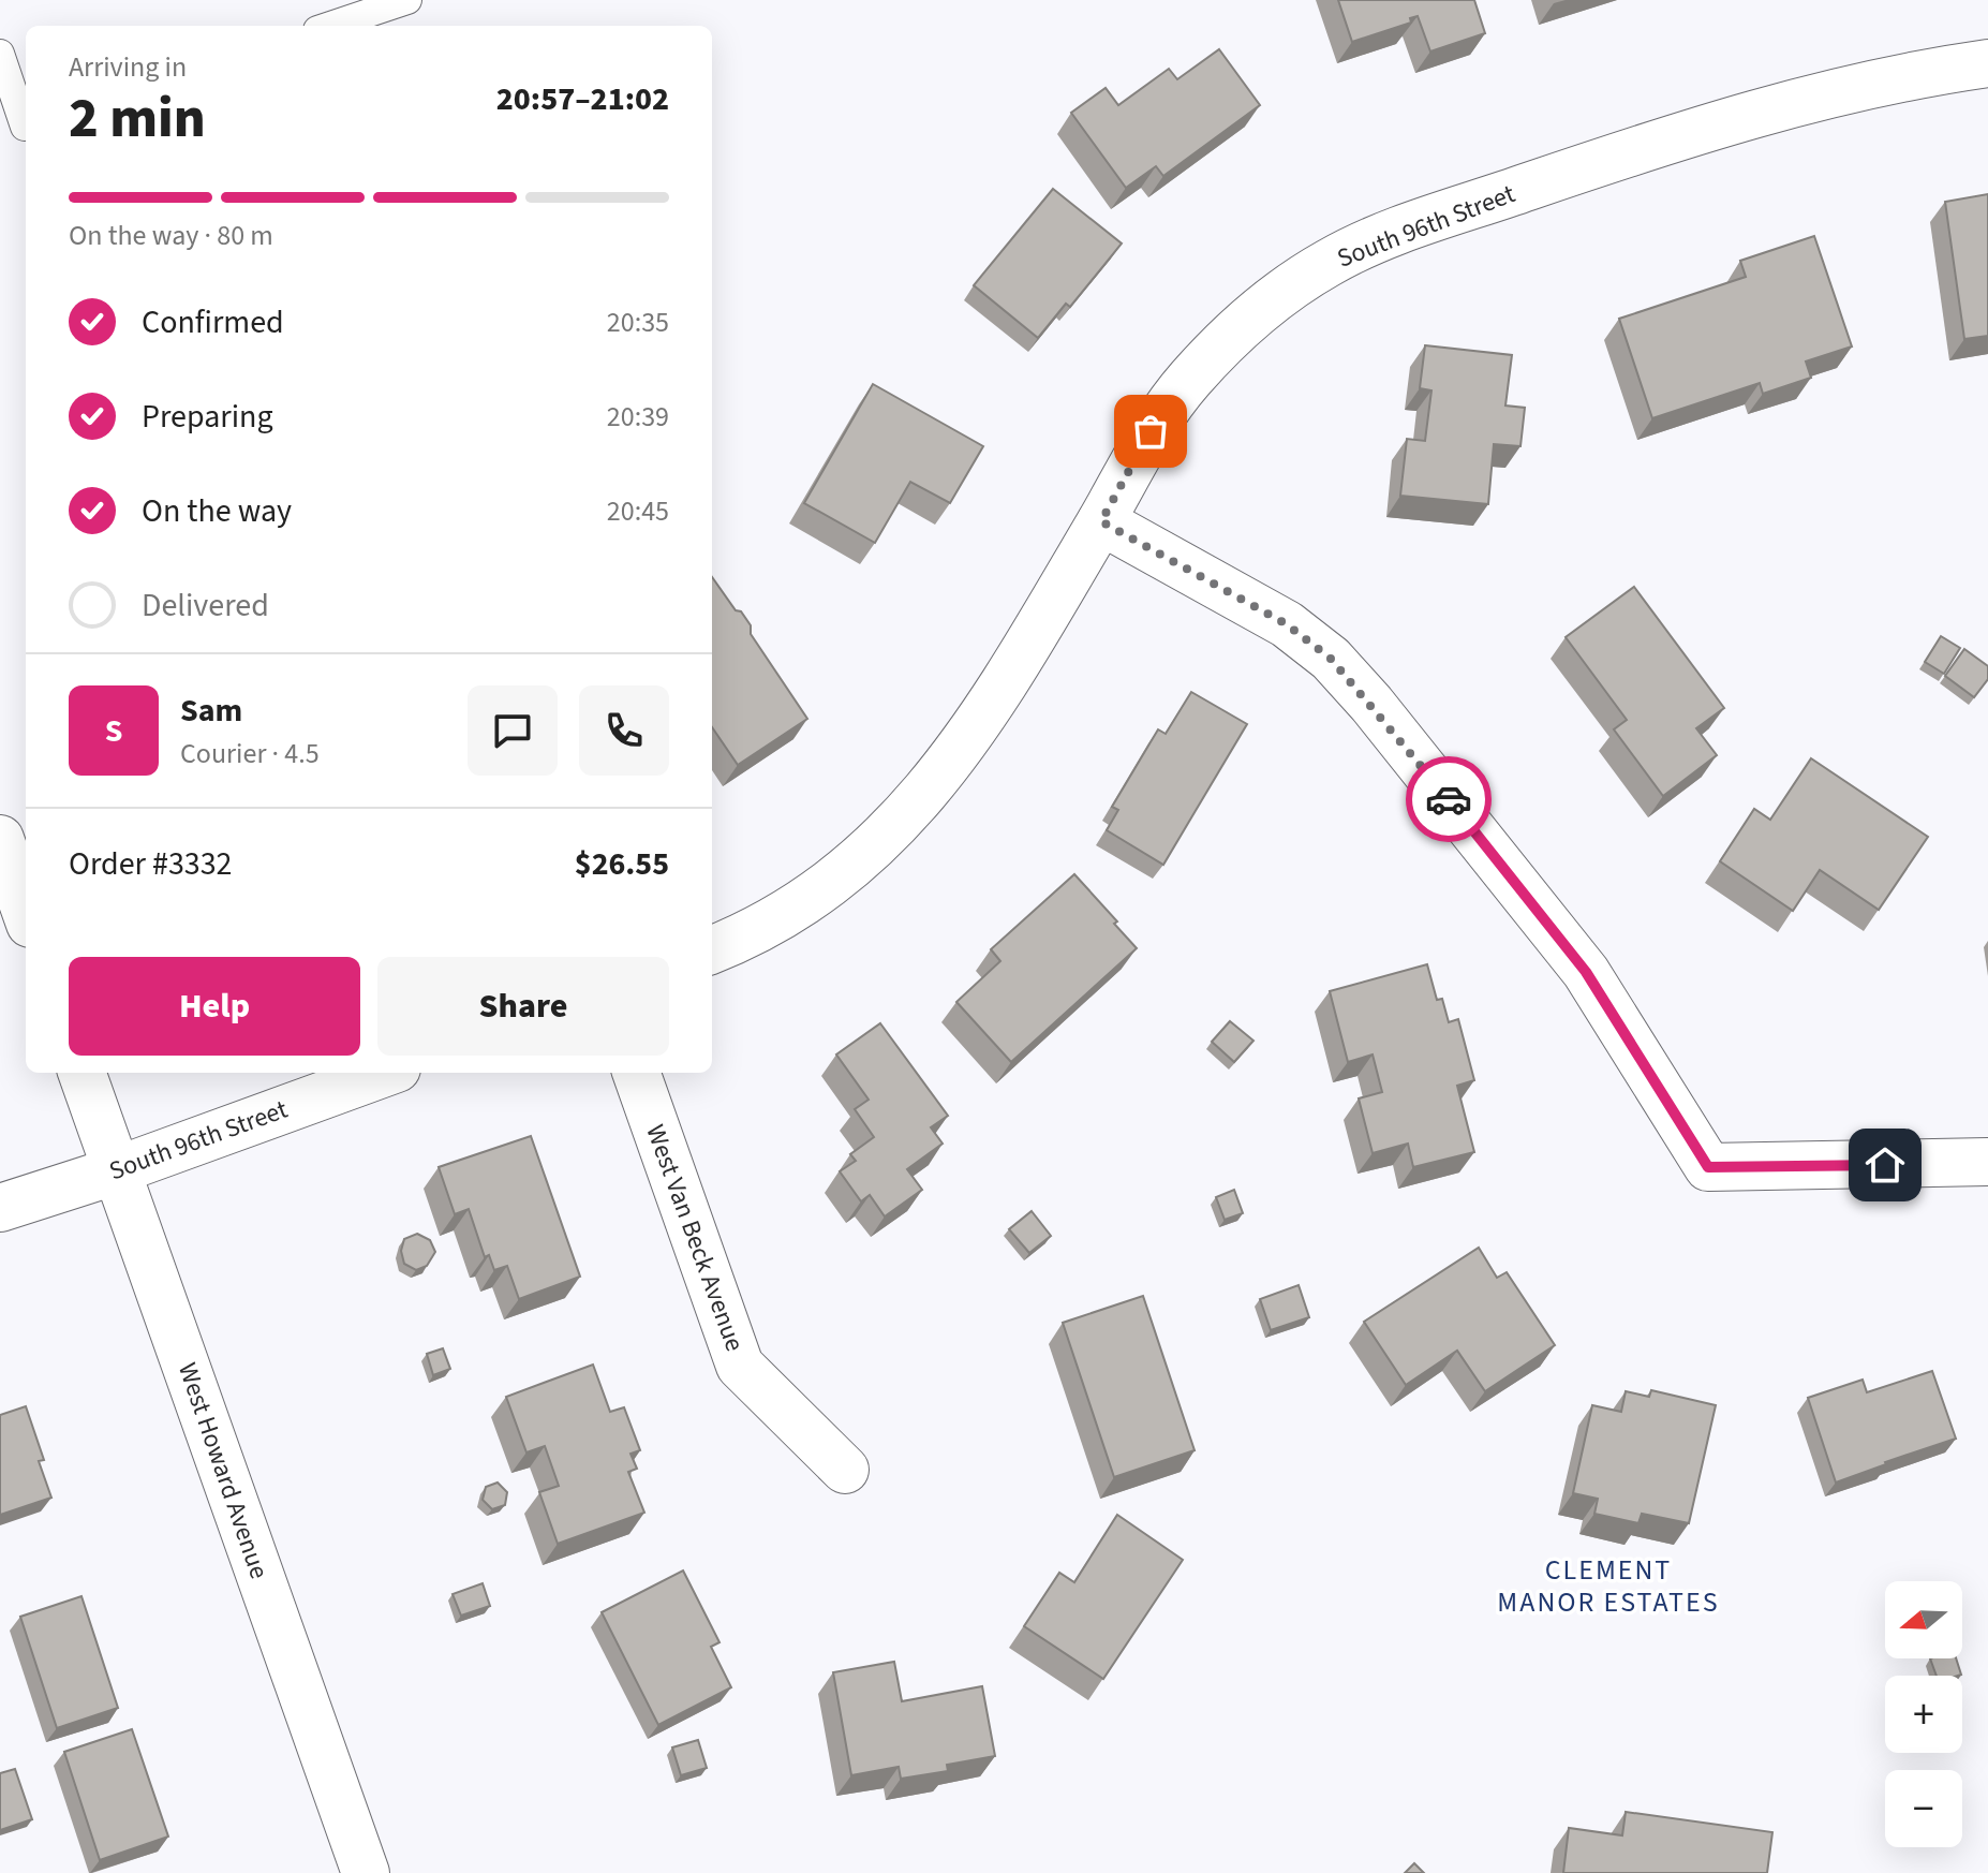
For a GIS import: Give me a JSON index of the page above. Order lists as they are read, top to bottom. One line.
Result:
{"streets":{"street":["South 96th Street","West Van Beck Avenue","West Howard Avenue"]},"crossings":[["South 96th Street","West Howard Avenue"]],"districts":["CLEMENT MANOR ESTATES"],"north":"left","page":{"heading":["2 min","Arriving in","20:57–21:02"],"panel":["Sam","Courier · 4.5","Order #3332","$26.55"],"bar":"On the way · 80 m","list":[["Confirmed","20:35"],["Preparing","20:39"],["On the way","20:45"],"Delivered"],"round":"S","buttons":["Help","Share"],"map_buttons":["+","−"]}}
